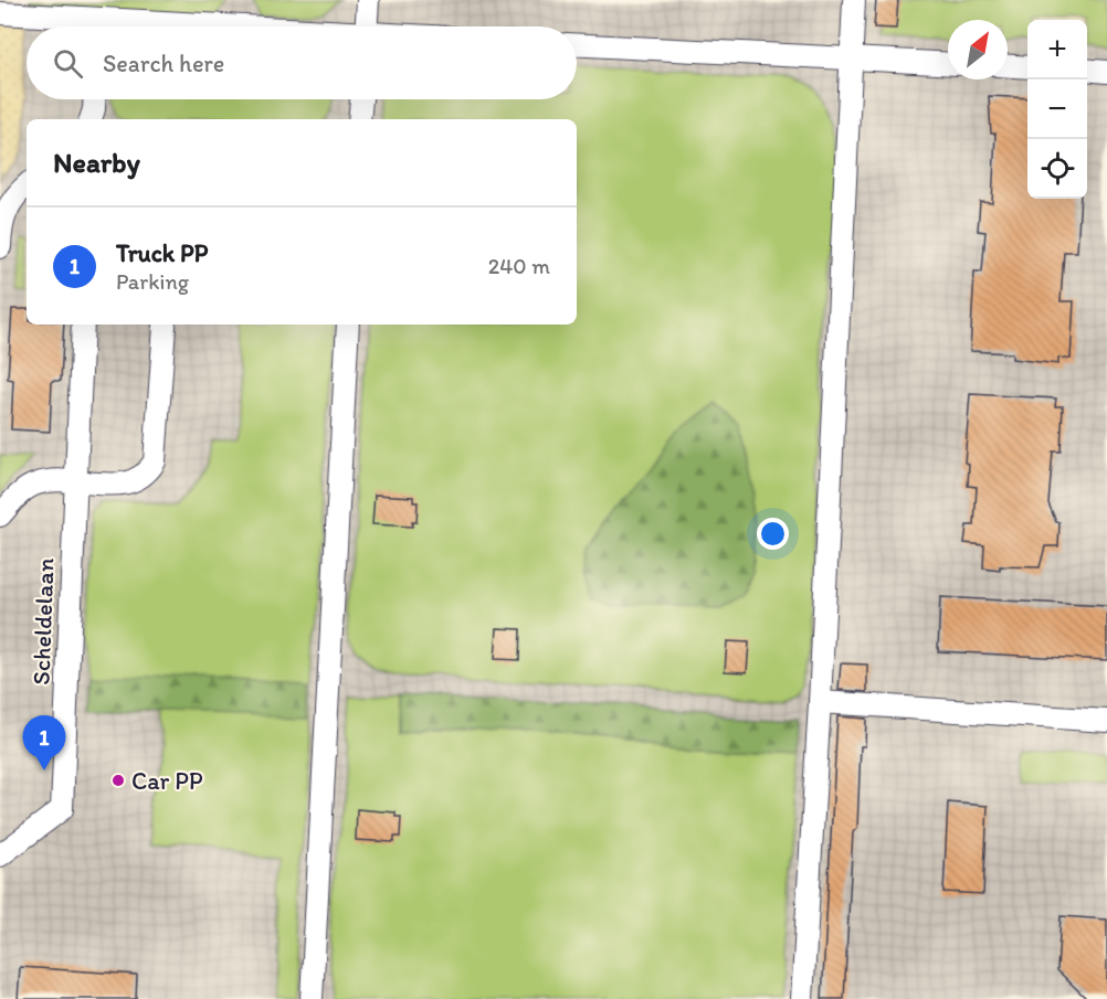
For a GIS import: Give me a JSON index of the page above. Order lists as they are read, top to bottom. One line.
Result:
{"streets":{"lane":["Scheldelaan"]},"places":["Car PP"],"north":"top right","page":{"map_buttons":["+","−"],"search":"Search here","heading":"Nearby","list":[{"mark":"1","name":"Truck PP","note":"Parking","value":"240 m"}],"pins":"1"}}
